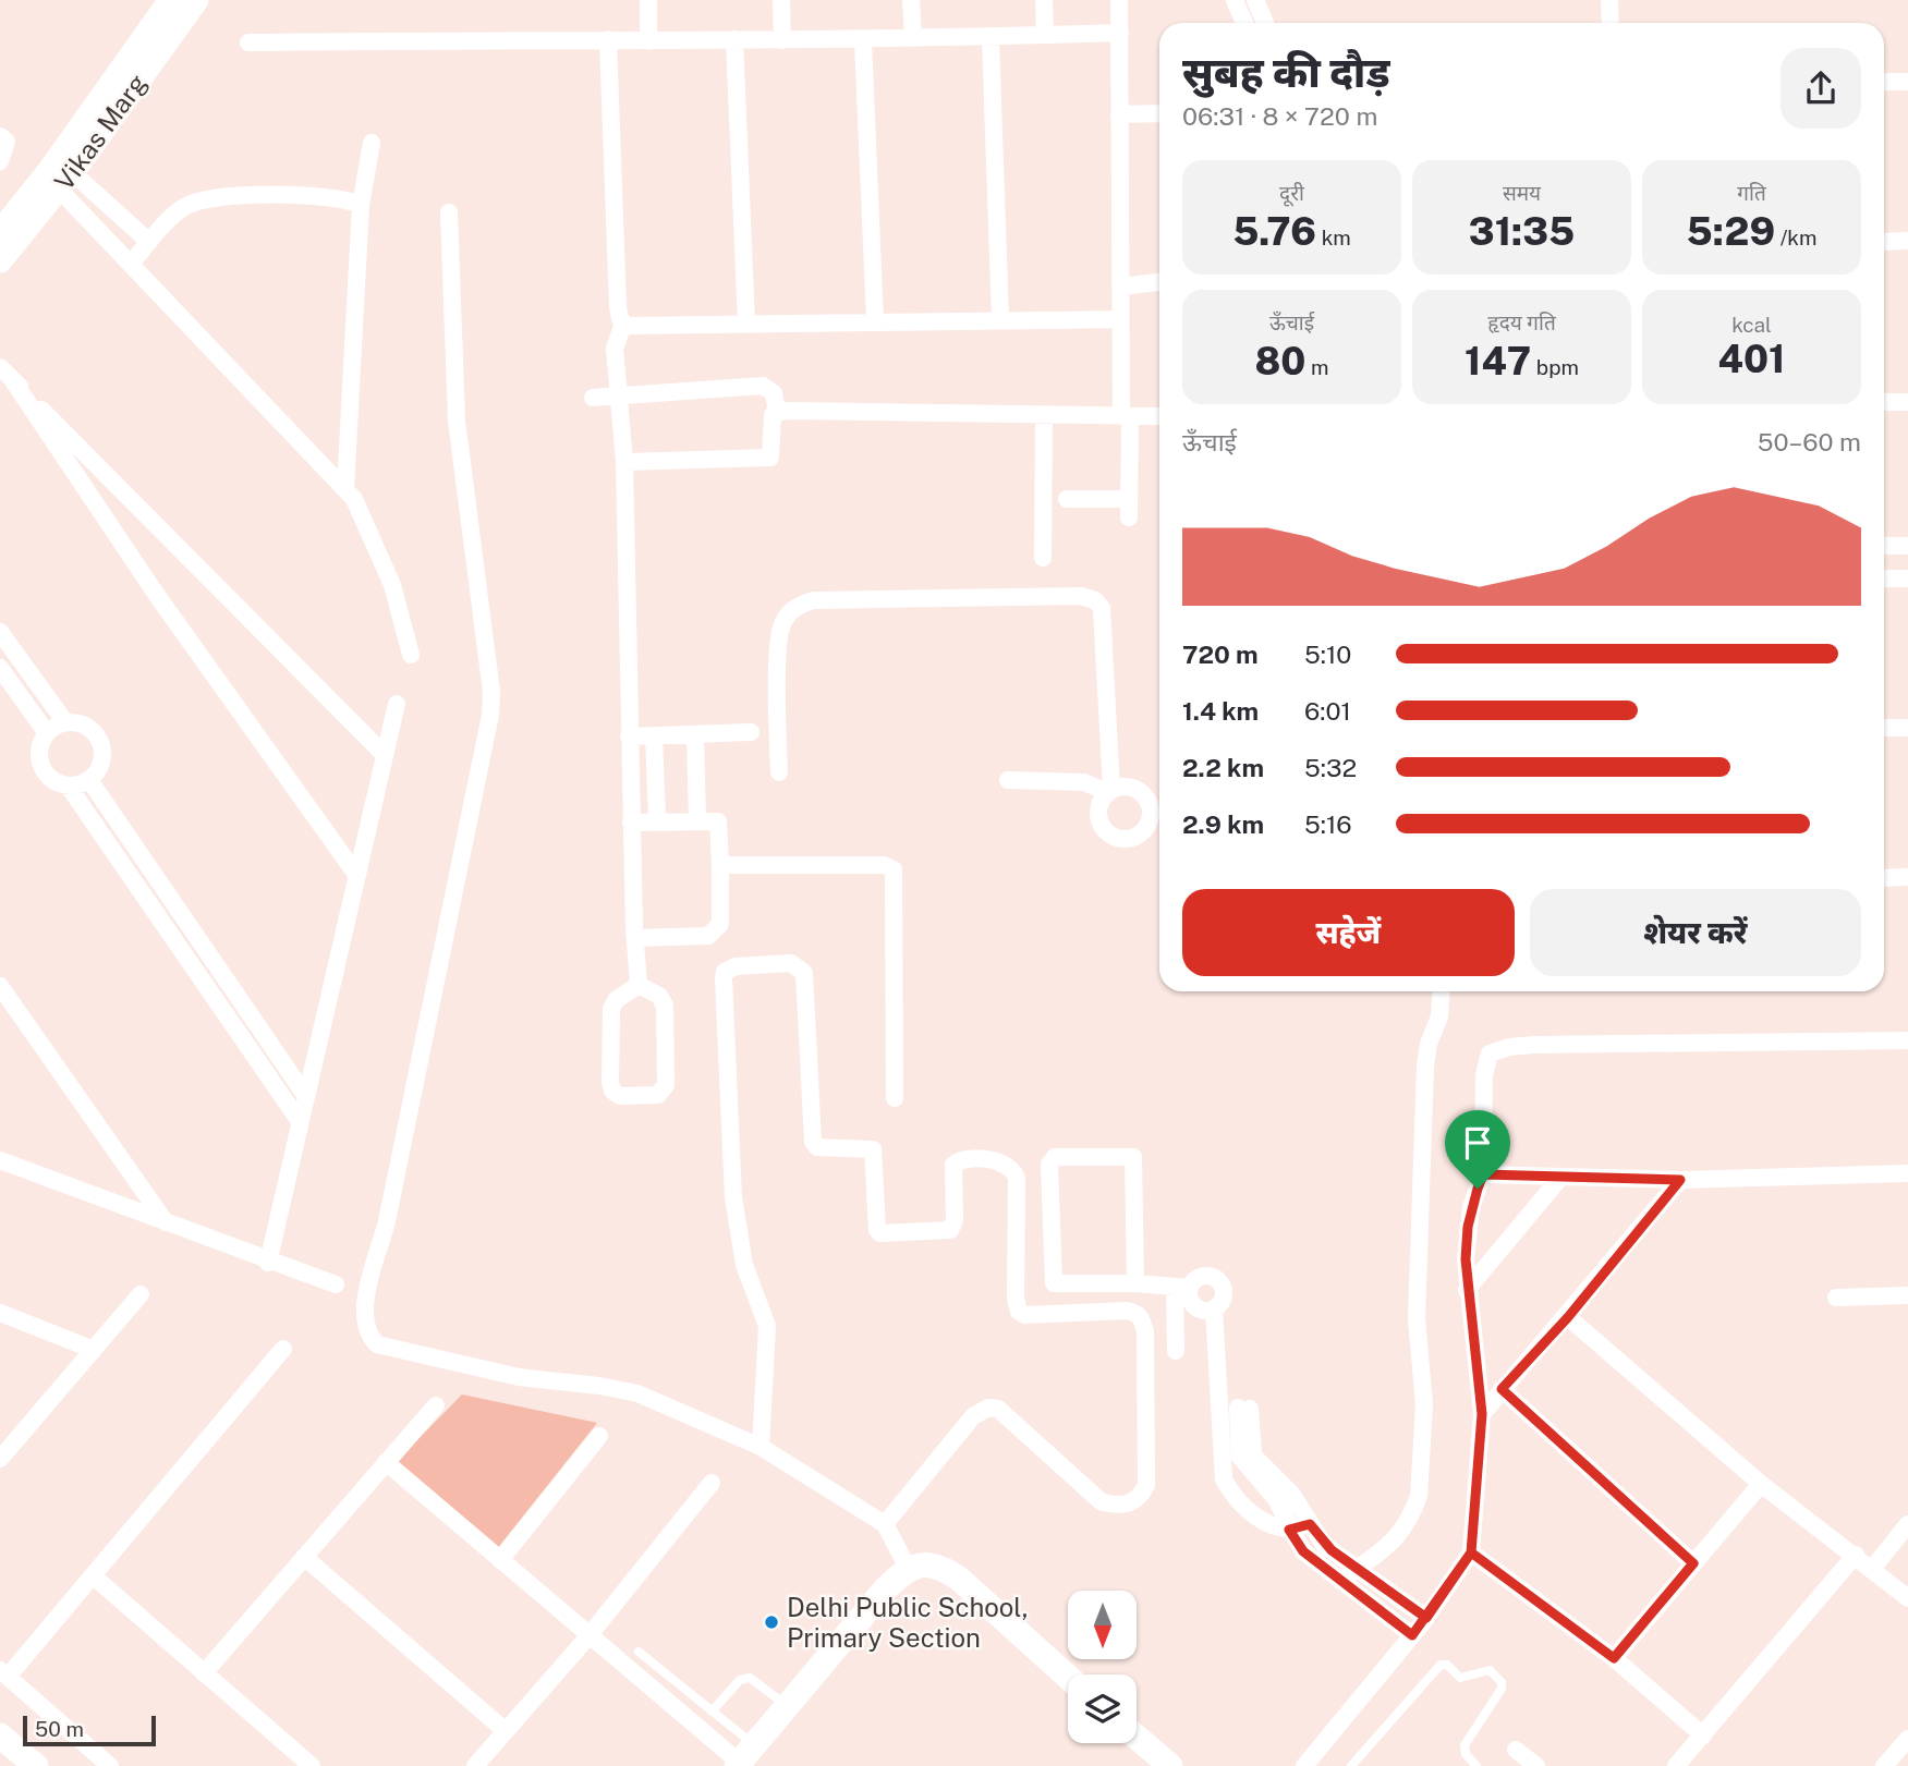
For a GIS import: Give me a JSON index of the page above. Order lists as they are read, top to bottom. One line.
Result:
{"streets":{"main road":["Vikas Marg"]},"places":["Delhi Public School, Primary Section"],"scale_bar":"50 m","north":"bottom","page":{"heading":["सुबह की दौड़","06:31 · 8 × 720 m"],"stats":[["दूरी","5.76 km"],["समय","31:35"],["गति","5:29 /km"],["ऊँचाई","80 m"],["हृदय गति","147 bpm"],["kcal","401"]],"chart":["ऊँचाई","50–60 m"],"list":[{"name":"720 m","note":"5:10"},{"name":"1.4 km","note":"6:01"},{"name":"2.2 km","note":"5:32"},{"name":"2.9 km","note":"5:16"}],"buttons":["सहेजें","शेयर करें"],"scale":"50 m"}}
